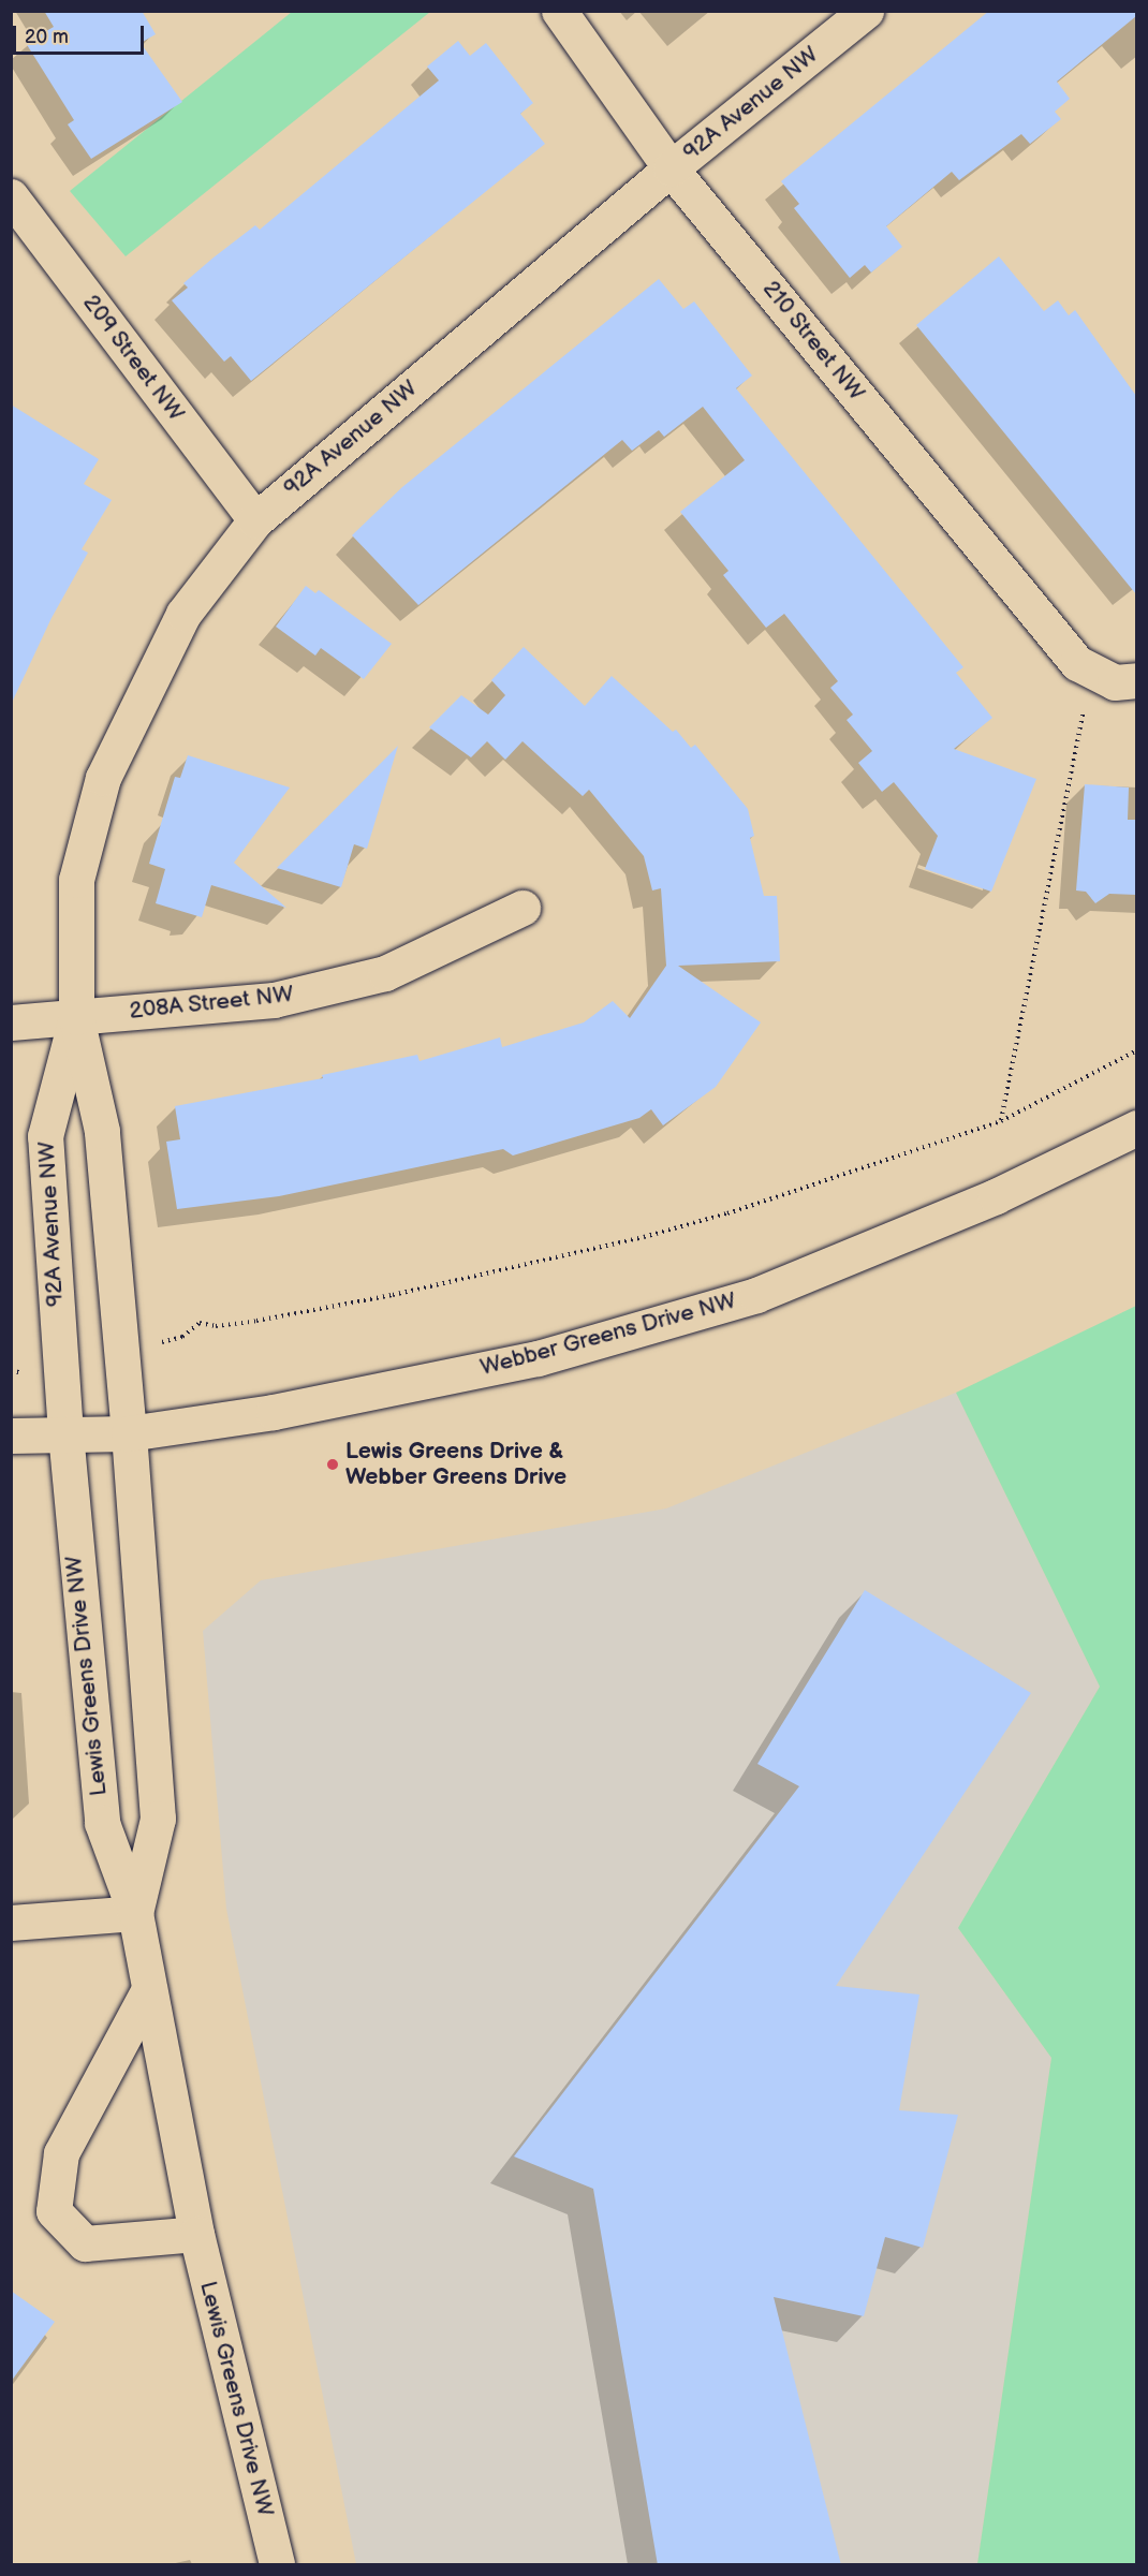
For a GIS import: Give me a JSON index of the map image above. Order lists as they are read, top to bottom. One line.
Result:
{"streets":{"street":["92A Avenue NW","210 Street NW","209 Street NW","208A Street NW","Webber Greens Drive NW","Lewis Greens Drive NW"]},"crossings":[["92A Avenue NW","210 Street NW"],["92A Avenue NW","209 Street NW"],["92A Avenue NW","208A Street NW"],["92A Avenue NW","Webber Greens Drive NW"],["92A Avenue NW","Lewis Greens Drive NW"],["Webber Greens Drive NW","Lewis Greens Drive NW"]],"places":["Lewis Greens Drive & Webber Greens Drive"],"scale_bar":"20 m"}
